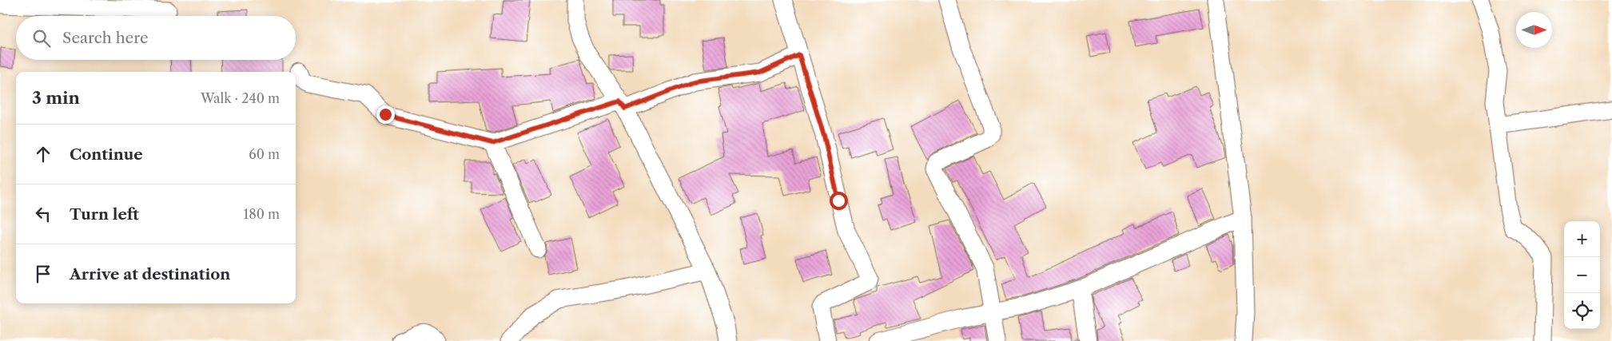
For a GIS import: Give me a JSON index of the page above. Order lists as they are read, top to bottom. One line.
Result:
{"north":"right","page":{"search":"Search here","heading":["3 min","Walk · 240 m"],"list":[["Continue","60 m"],["Turn left","180 m"],"Arrive at destination"],"map_buttons":["+","−"]}}
